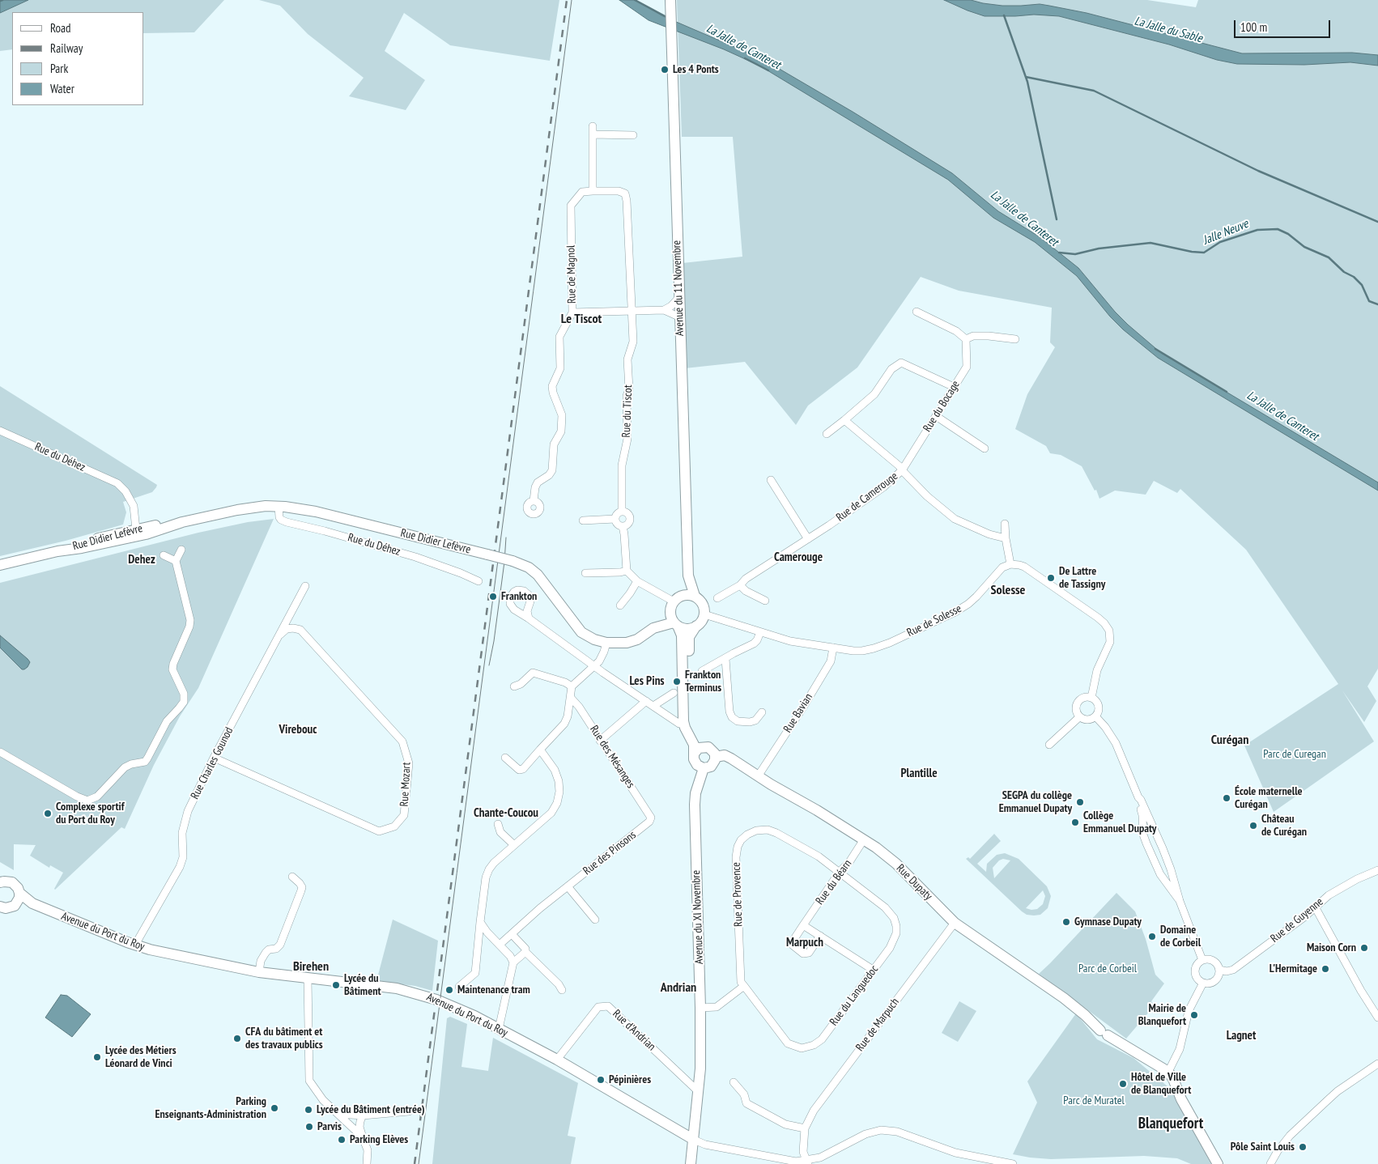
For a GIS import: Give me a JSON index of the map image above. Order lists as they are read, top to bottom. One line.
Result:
{"streets":{"main road":["Avenue du 11 Novembre","Rue Didier Lefèvre","Rue Dupaty","Avenue du XI Novembre","Avenue du Port du Roy"],"street":["Rue de Magnol","Rue du Bocage","Rue du Tiscot","Rue du Déhez","Rue de Camerouge","Rue de Solesse","Rue Bavian","Rue des Mésanges","Rue Charles Gounod","Rue Mozart","Rue des Pinsons","Rue du Béarn","Rue de Provence","Rue de Guyenne","Rue du Languedoc","Rue de Marpuch","Rue d'Andrian"]},"crossings":[["Rue de Magnol","Avenue du 11 Novembre"],["Rue de Magnol","Rue du Tiscot"],["Avenue du 11 Novembre","Rue Didier Lefèvre"],["Avenue du 11 Novembre","Rue de Solesse"],["Rue du Bocage","Rue de Camerouge"],["Rue du Déhez","Rue Didier Lefèvre"],["Rue Didier Lefèvre","Rue de Solesse"],["Rue de Solesse","Rue Bavian"],["Rue Bavian","Rue Dupaty"],["Rue des Mésanges","Rue des Pinsons"],["Rue Charles Gounod","Rue Mozart"],["Rue Charles Gounod","Avenue du Port du Roy"],["Rue du Béarn","Rue Dupaty"],["Rue du Béarn","Rue de Provence"],["Rue du Béarn","Rue du Languedoc"],["Rue Dupaty","Avenue du XI Novembre"],["Rue Dupaty","Rue de Marpuch"],["Rue de Provence","Rue du Languedoc"],["Avenue du XI Novembre","Avenue du Port du Roy"],["Avenue du XI Novembre","Rue d'Andrian"],["Avenue du Port du Roy","Rue d'Andrian"]],"districts":["Le Tiscot","Camerouge","Dehez","Solesse","Les Pins","Virebouc","Curégan","Plantille","Chante-Coucou","Marpuch","Birehen","Andrian","Lagnet","Blanquefort"],"water":["La Jalle du Sable","La Jalle de Canteret","Jalle Neuve"],"parks":["Parc de Curegan","Parc de Corbeil","Parc de Muratel"],"places":["Les 4 Ponts","De Lattre de Tassigny","Frankton","Frankton Terminus","École maternelle Curégan","SEGPA du collège Emmanuel Dupaty","Complexe sportif du Port du Roy","Collège Emmanuel Dupaty","Château de Curégan","Gymnase Dupaty","Domaine de Corbeil","Maison Corn","L'Hermitage","Lycée du Bâtiment","Maintenance tram","Mairie de Blanquefort","CFA du bâtiment et des travaux publics","Lycée des Métiers Léonard de Vinci","Pépinières","Hôtel de Ville de Blanquefort","Parking Enseignants-Administration","Lycée du Bâtiment (entrée)","Parvis","Parking Elèves","Pôle Saint Louis"],"legend":["Road","Railway","Park","Water"],"scale_bar":"100 m"}
